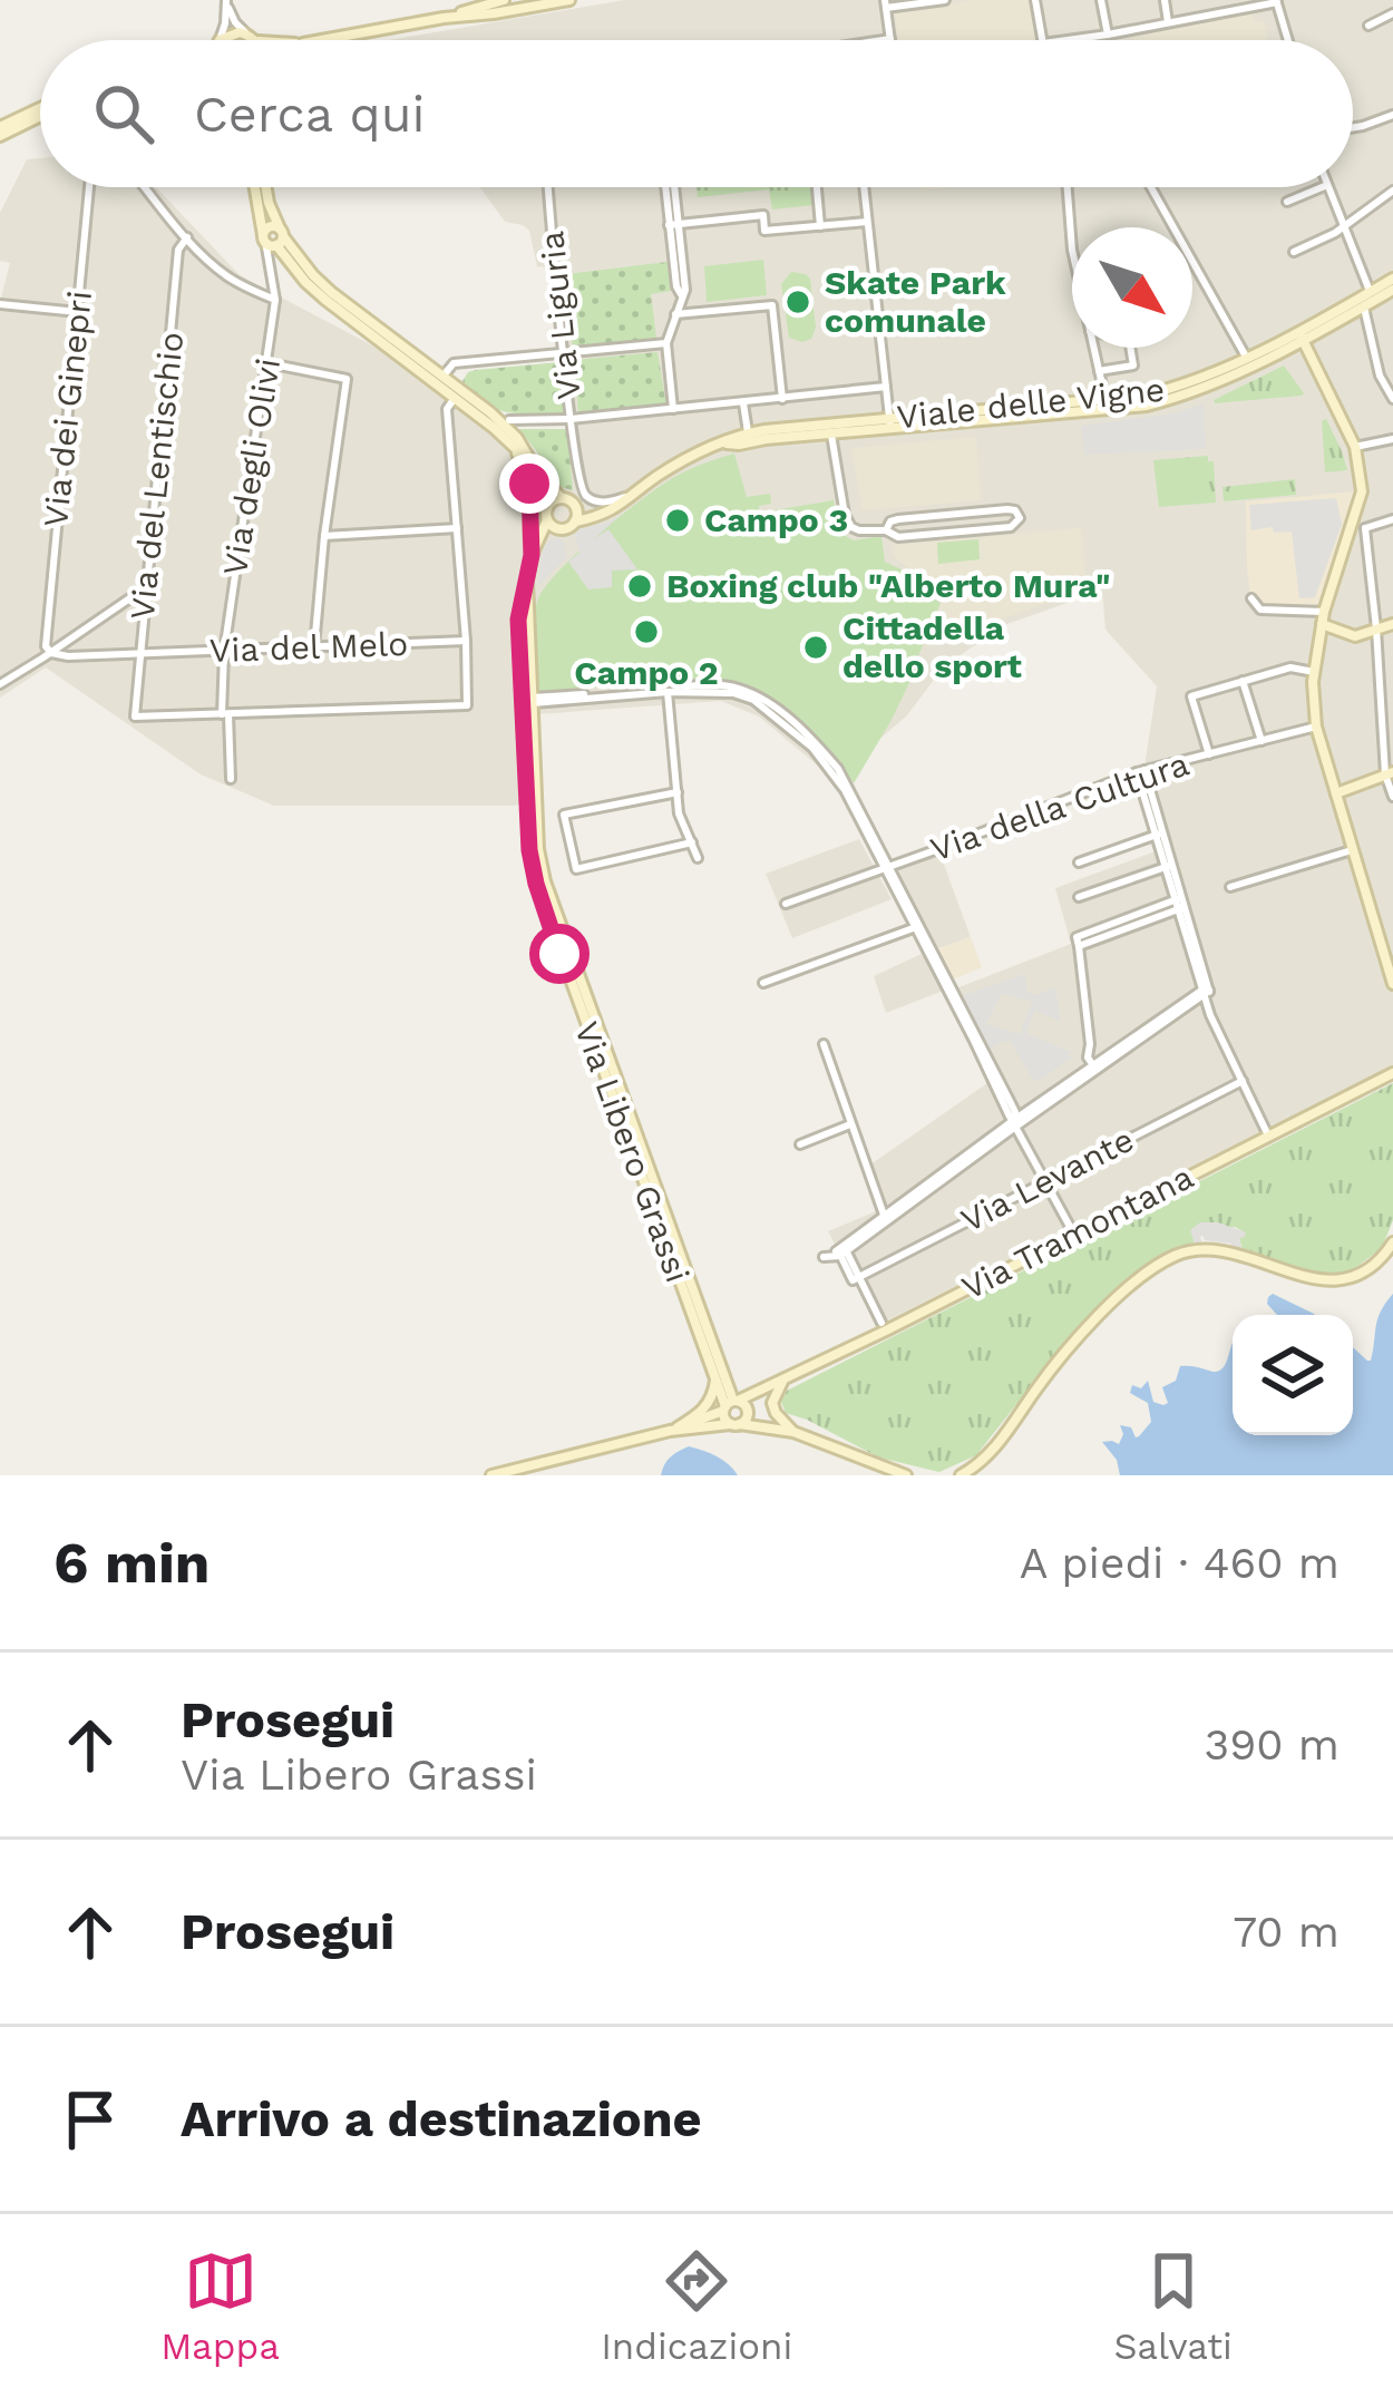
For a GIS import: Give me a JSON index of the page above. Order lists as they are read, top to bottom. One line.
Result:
{"streets":{"street":["Via Liguria","Viale delle Vigne","Via dei Ginepri","Via degli Olivi","Via del Lentischio","Via del Melo","Via della Cultura","Via Libero Grassi","Via Levante","Via Tramontana"]},"crossings":[["Via Liguria","Viale delle Vigne"],["Via dei Ginepri","Via del Melo"],["Via degli Olivi","Via del Lentischio"],["Via degli Olivi","Via del Melo"],["Via del Lentischio","Via del Melo"],["Via Libero Grassi","Via Tramontana"]],"places":["Skate Park comunale","Campo 3","Boxing club \"Alberto Mura\"","Campo 2","Cittadella dello sport"],"north":"bottom right","page":{"search":"Cerca qui","heading":["6 min","A piedi · 460 m"],"list":[["Prosegui","Via Libero Grassi","390 m"],["Prosegui","70 m"],"Arrivo a destinazione"],"nav":["Mappa","Indicazioni","Salvati"]}}
